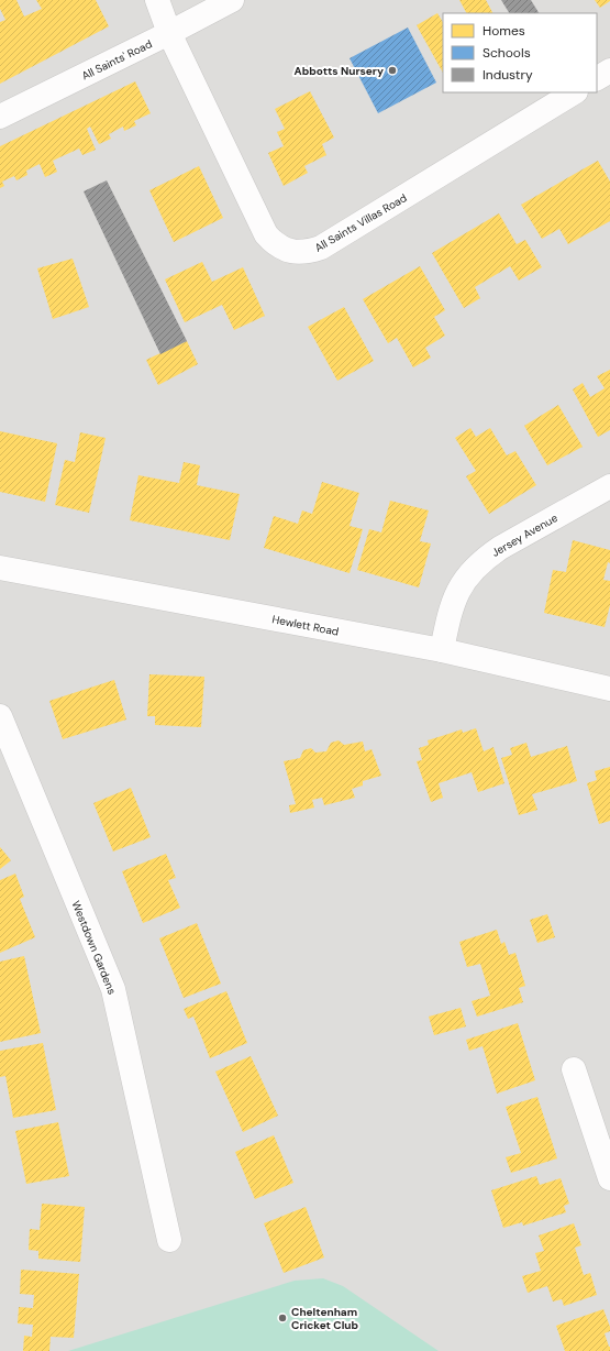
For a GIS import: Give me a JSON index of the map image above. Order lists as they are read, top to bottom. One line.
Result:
{"streets":{"street":["All Saints' Road","All Saints Villas Road","Jersey Avenue","Hewlett Road","Westdown Gardens"]},"crossings":[["All Saints' Road","All Saints Villas Road"],["Jersey Avenue","Hewlett Road"]],"places":["Abbotts Nursery","Cheltenham Cricket Club"],"legend":["Homes","Schools","Industry"]}
